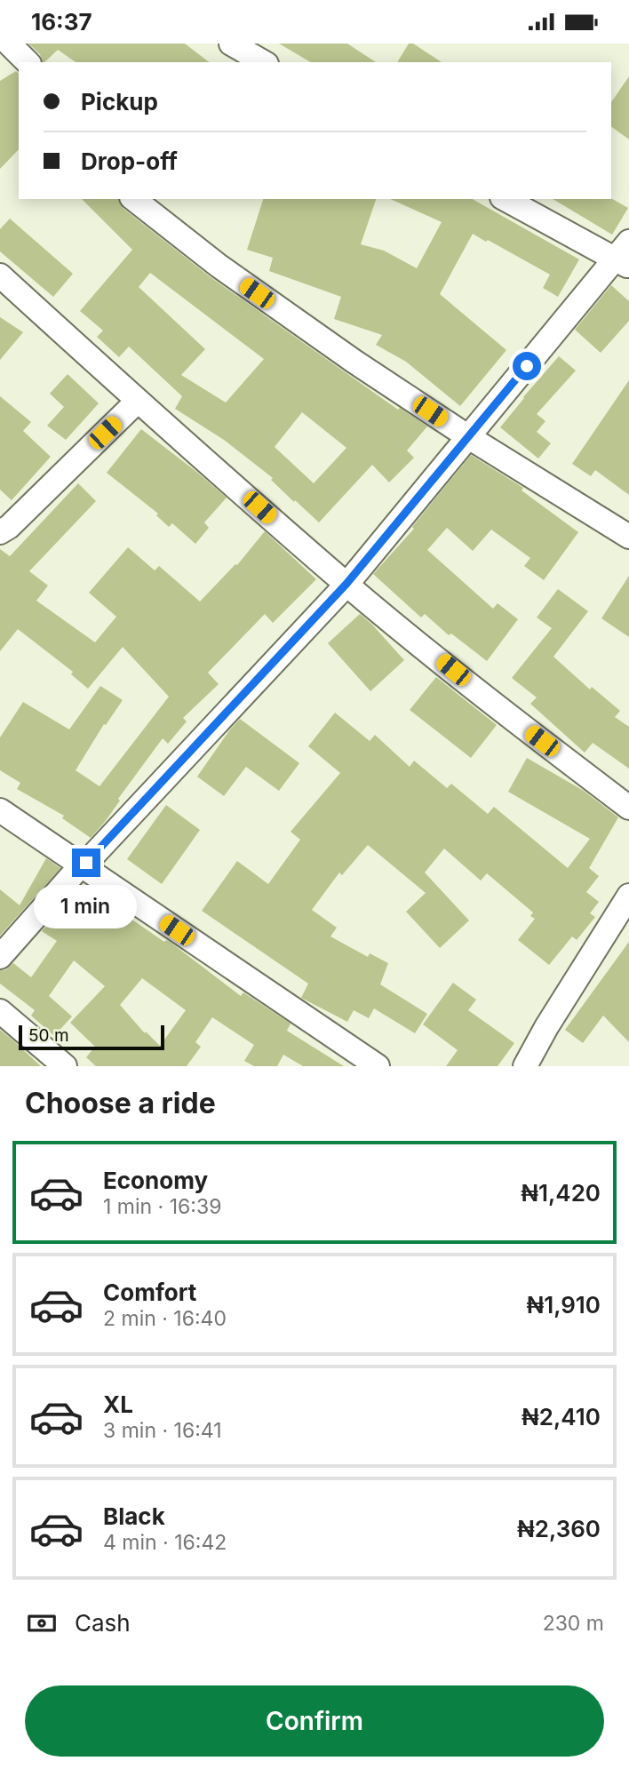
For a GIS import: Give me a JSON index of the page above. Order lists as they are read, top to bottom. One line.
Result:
{"scale_bar":"50 m","page":{"status":"16:37","banner":["Pickup","Drop-off"],"bubble":"1 min","scale":"50 m","heading":"Choose a ride","list":[{"name":"Economy","note":"1 min · 16:39","value":"₦1,420"},{"name":"Comfort","note":"2 min · 16:40","value":"₦1,910"},{"name":"XL","note":"3 min · 16:41","value":"₦2,410"},{"name":"Black","note":"4 min · 16:42","value":"₦2,360"}],"pay":["Cash","230 m"],"buttons":"Confirm"}}
